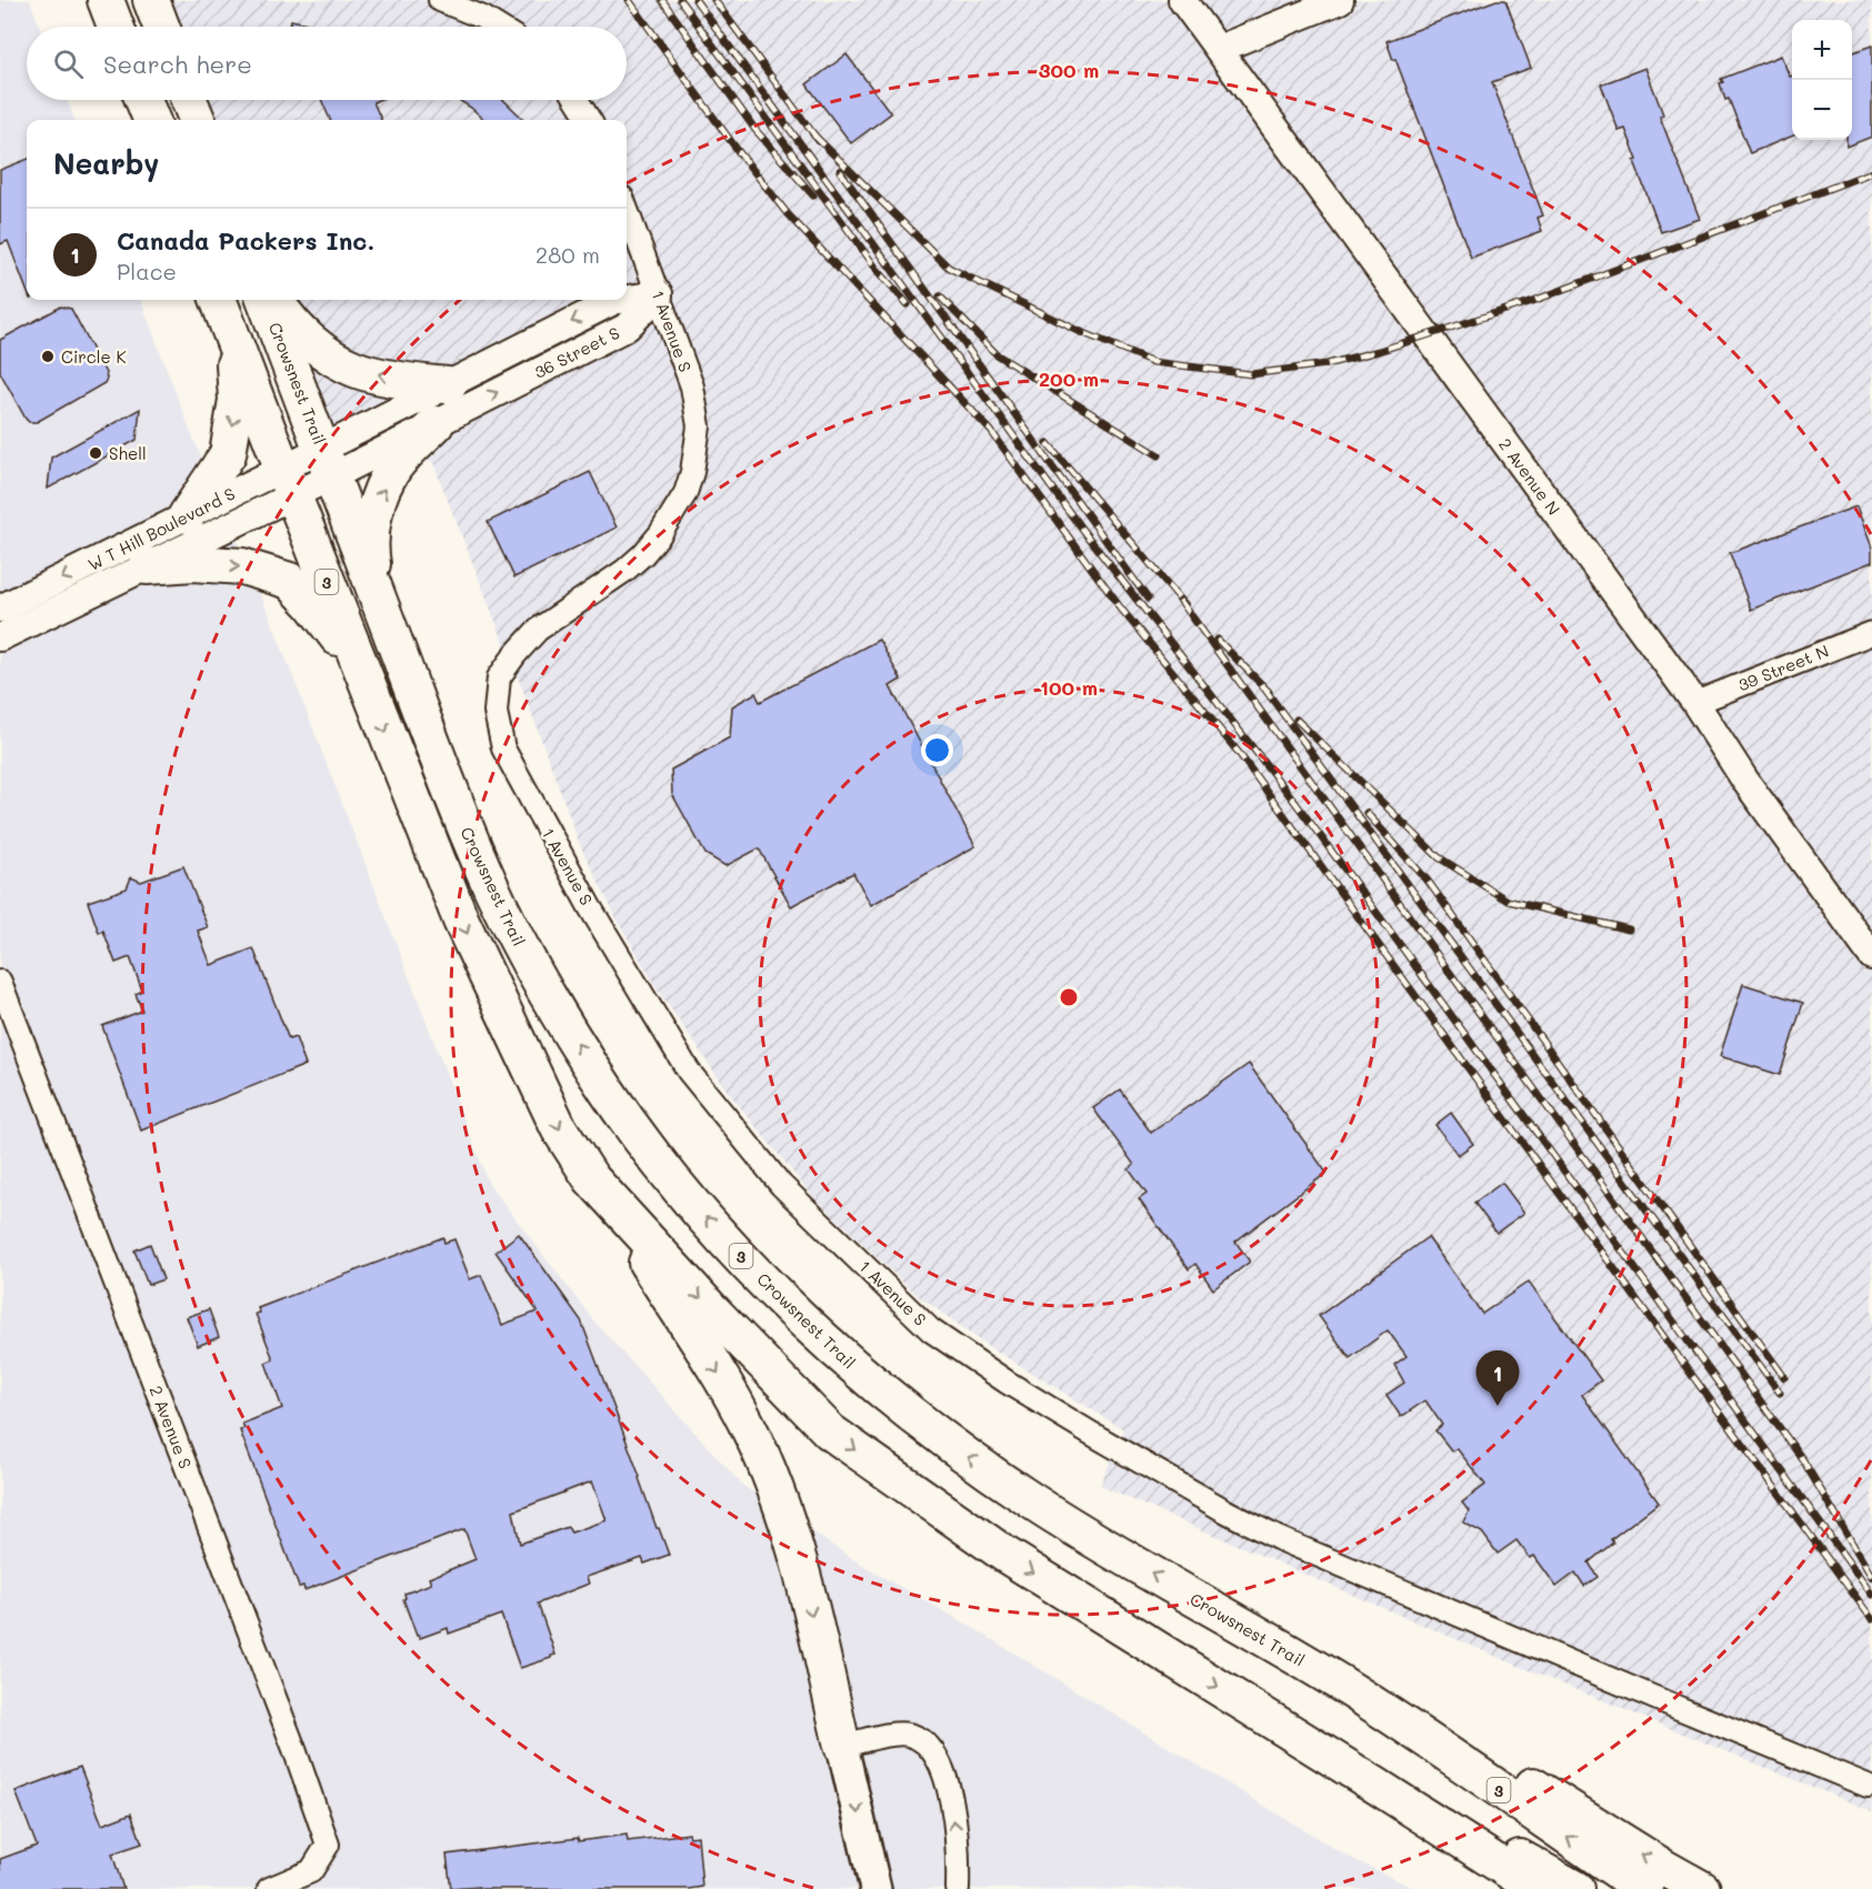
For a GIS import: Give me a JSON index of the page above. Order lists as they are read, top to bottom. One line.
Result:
{"streets":{"highway":["Crowsnest Trail","3"],"street":["1 Avenue S","36 Street S","2 Avenue N","W T Hill Boulevard S","39 Street N","2 Avenue S"]},"crossings":[["1 Avenue S","36 Street S"],["36 Street S","Crowsnest Trail"],["2 Avenue N","39 Street N"],["W T Hill Boulevard S","3"]],"places":["Circle K","Shell"],"page":{"map_buttons":["+","−"],"search":"Search here","heading":"Nearby","list":[{"mark":"1","name":"Canada Packers Inc.","note":"Place","value":"280 m"}],"pins":"1"},"rings":["300 m","200 m","100 m"]}
